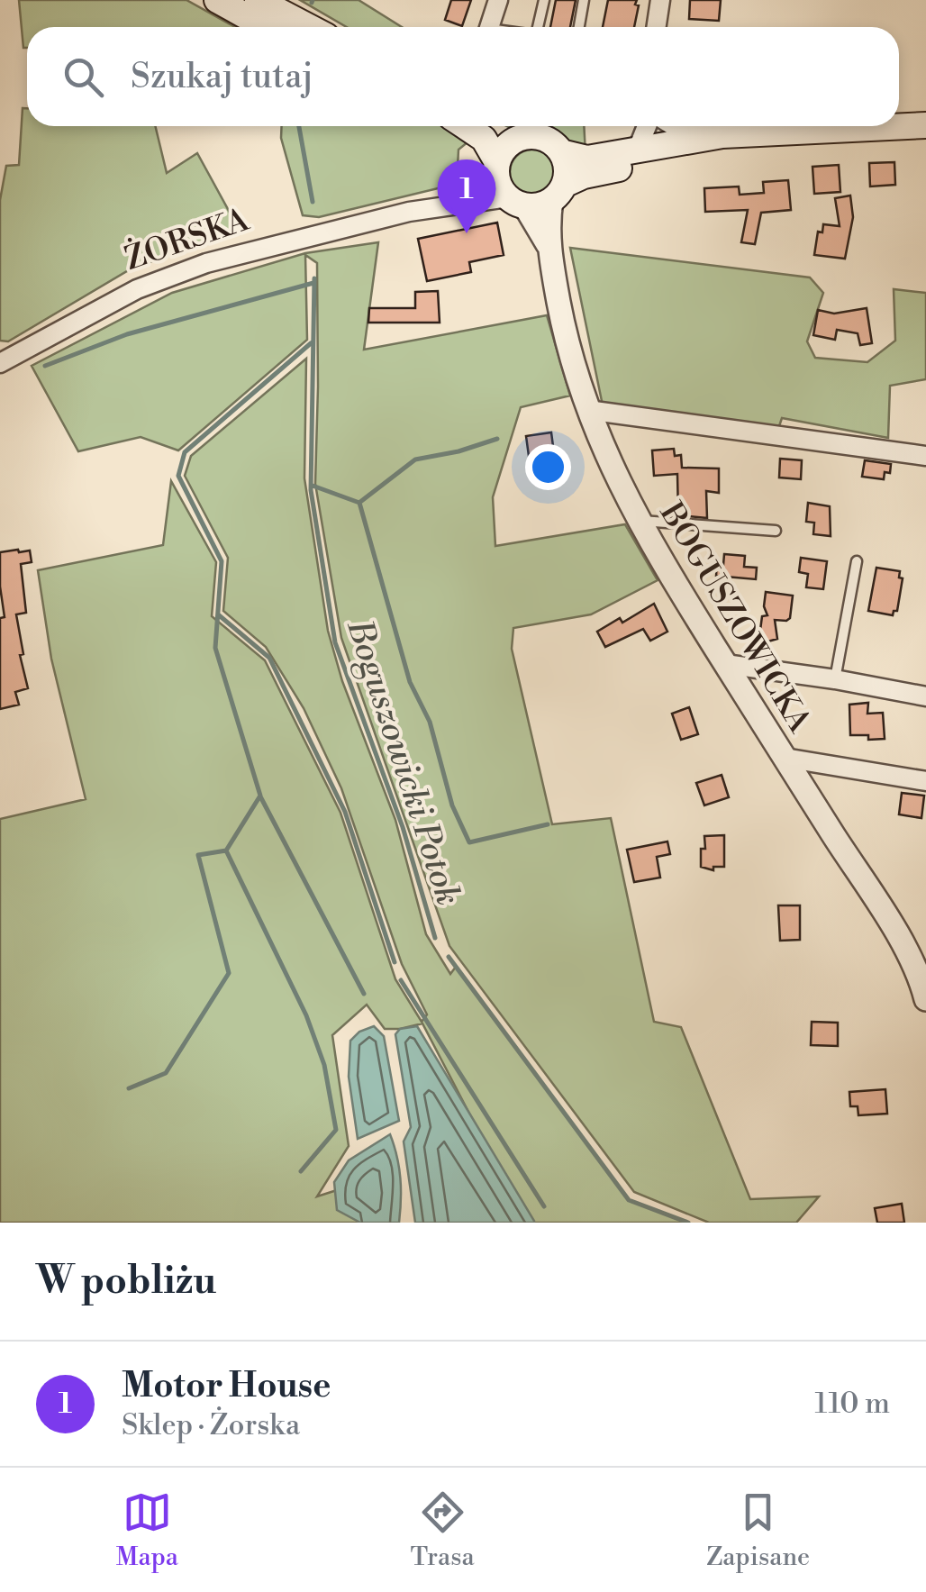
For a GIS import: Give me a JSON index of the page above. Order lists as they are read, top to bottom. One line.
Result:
{"streets":{"street":["ŻORSKA","BOGUSZOWICKA"]},"crossings":[["ŻORSKA","BOGUSZOWICKA"]],"water":["Boguszowicki Potok"],"page":{"search":"Szukaj tutaj","pins":"1","heading":"W pobliżu","list":[{"mark":"1","name":"Motor House","note":"Sklep · Żorska","value":"110 m"}],"nav":["Mapa","Trasa","Zapisane"]}}
